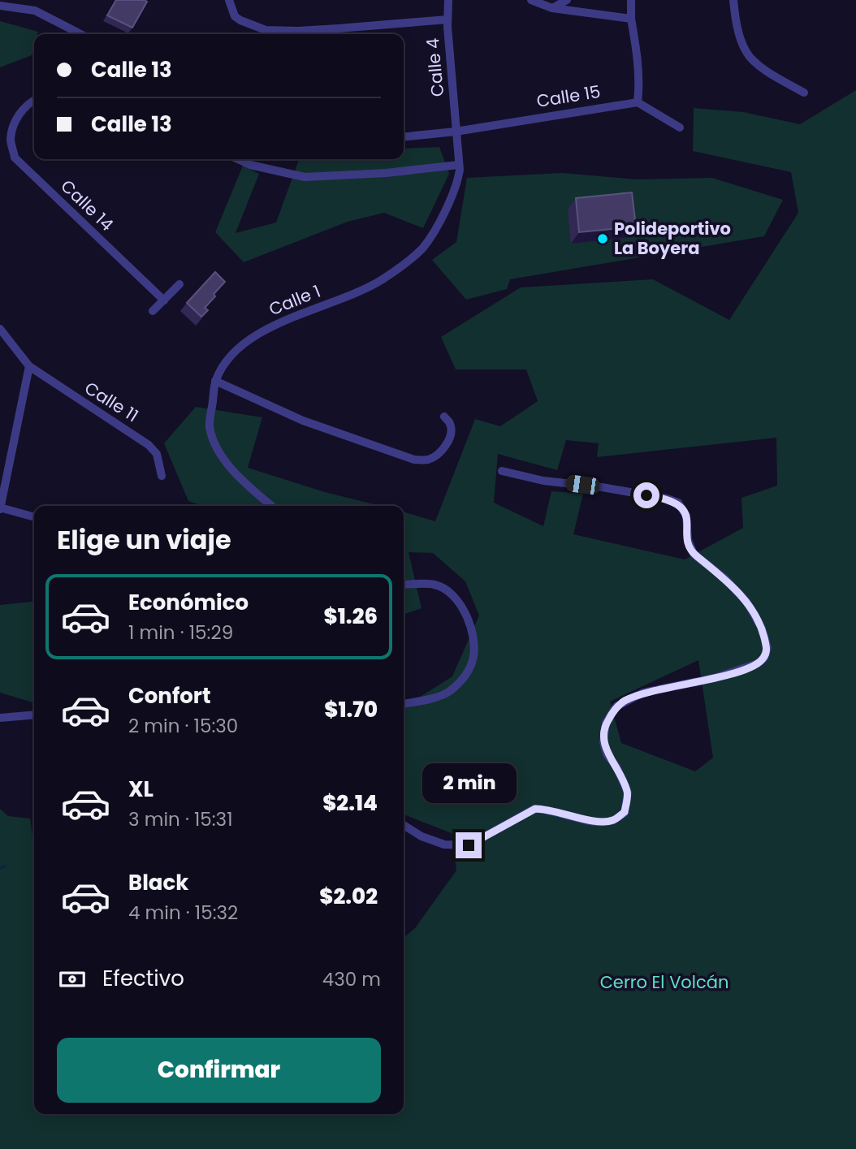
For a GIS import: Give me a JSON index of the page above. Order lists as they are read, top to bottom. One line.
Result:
{"streets":{"street":["Calle 4","Calle 15","Calle 14","Calle 1","Calle 11"]},"crossings":[["Calle 4","Calle 15"],["Calle 4","Calle 1"],["Calle 15","Calle 1"]],"parks":["Cerro El Volcán"],"places":["Polideportivo La Boyera"],"page":{"banner":["Calle 13","Calle 13"],"heading":"Elige un viaje","list":[{"name":"Económico","note":"1 min · 15:29","value":"$1.26"},{"name":"Confort","note":"2 min · 15:30","value":"$1.70"},{"name":"XL","note":"3 min · 15:31","value":"$2.14"},{"name":"Black","note":"4 min · 15:32","value":"$2.02"}],"bubble":"2 min","pay":["Efectivo","430 m"],"buttons":"Confirmar"}}
